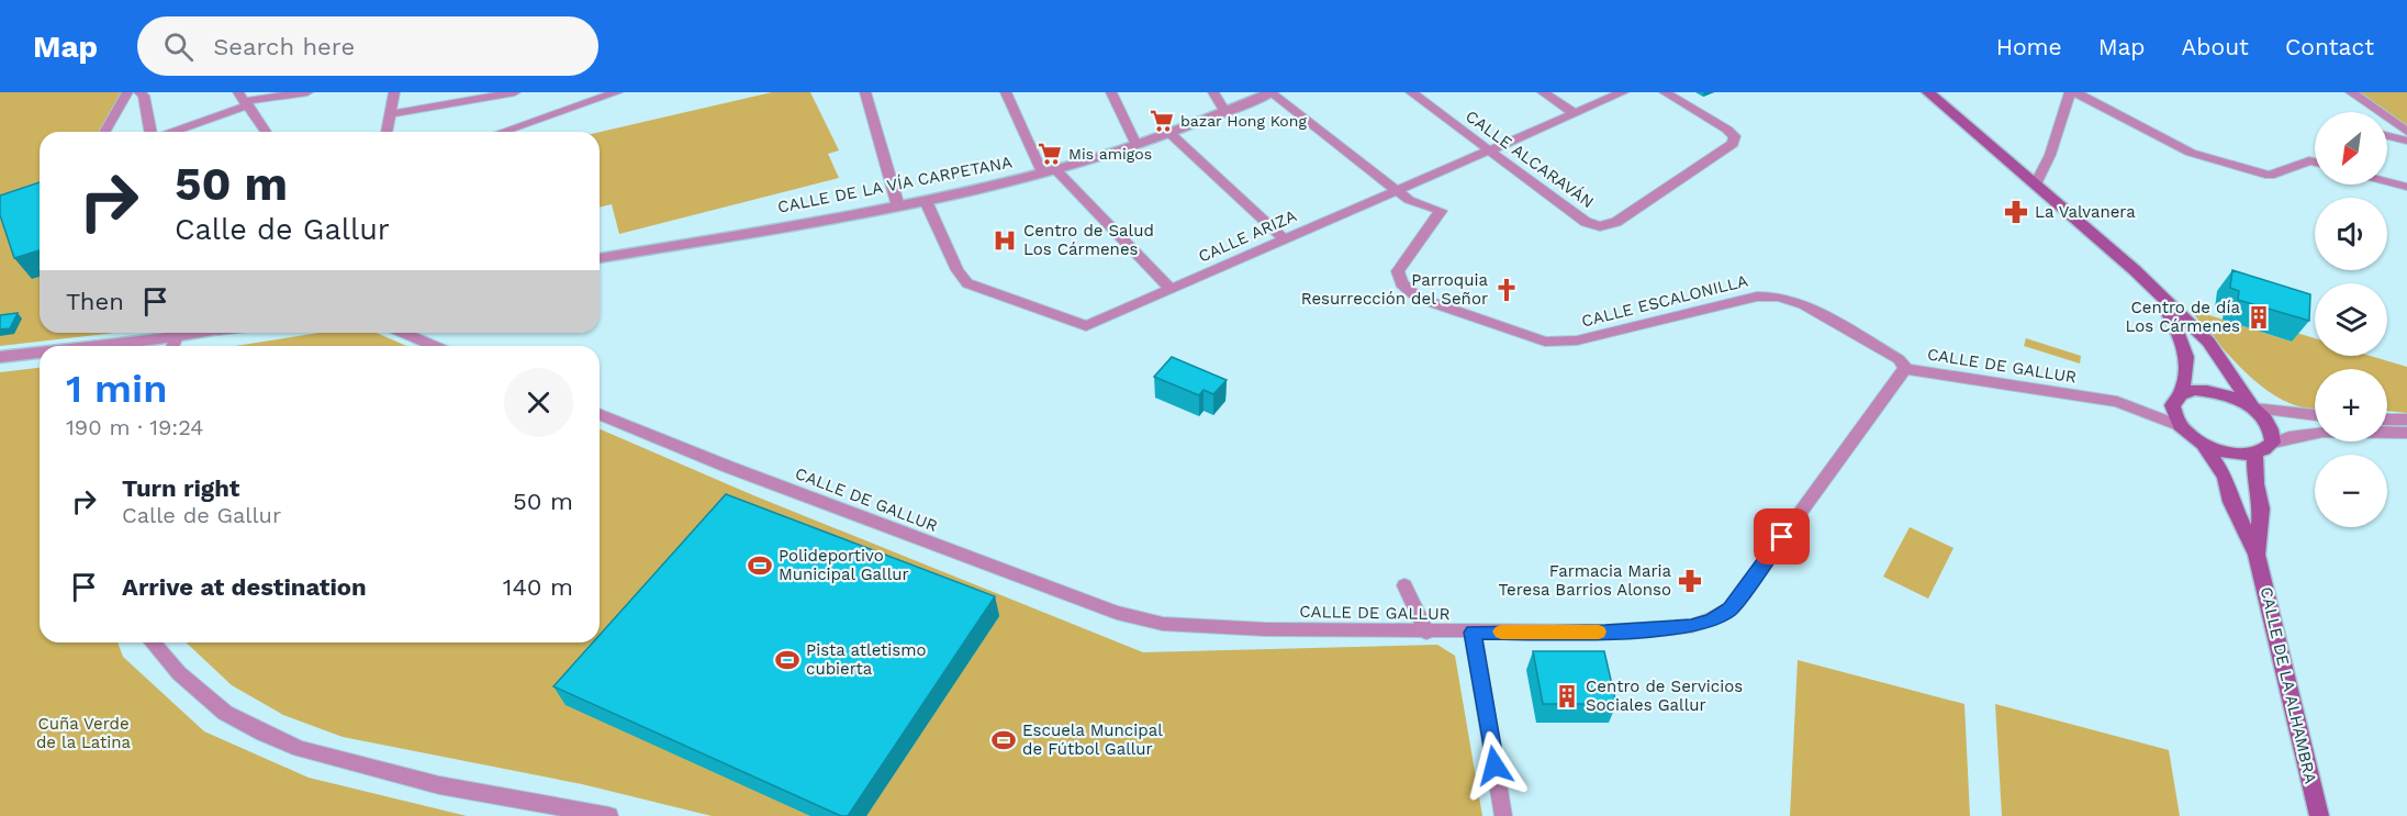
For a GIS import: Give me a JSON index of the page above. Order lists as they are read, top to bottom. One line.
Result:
{"streets":{"main road":["CALLE DE LA ALHAMBRA"],"street":["CALLE ALCARAVÁN","CALLE DE LA VÍA CARPETANA","CALLE ARIZA","CALLE ESCALONILLA","CALLE DE GALLUR"]},"crossings":[["CALLE ALCARAVÁN","CALLE ARIZA"],["CALLE DE LA VÍA CARPETANA","CALLE ARIZA"],["CALLE ARIZA","CALLE ESCALONILLA"],["CALLE ESCALONILLA","CALLE DE GALLUR"]],"parks":["Cuña Verde de la Latina"],"places":{"supermarket":["bazar Hong Kong","Mis amigos"],"pharmacy":["La Valvanera","Farmacia Maria Teresa Barrios Alonso"],"hospital":["Centro de Salud Los Cármenes"],"church":["Parroquia Resurrección del Señor"],"building":["Centro de día Los Cármenes","Centro de Servicios Sociales Gallur"],"sports":["Polideportivo Municipal Gallur","Pista atletismo cubierta","Escuela Muncipal de Fútbol Gallur"]},"north":"bottom left","page":{"header":"Map","search":"Search here","nav":["Home","Map","About","Contact"],"map_buttons":["+","−"],"turn":["50 m","Calle de Gallur"],"then":"Then","heading":["1 min","190 m · 19:24"],"list":[{"name":"Turn right","note":"Calle de Gallur","value":"50 m"},{"name":"Arrive at destination","value":"140 m"}]}}
